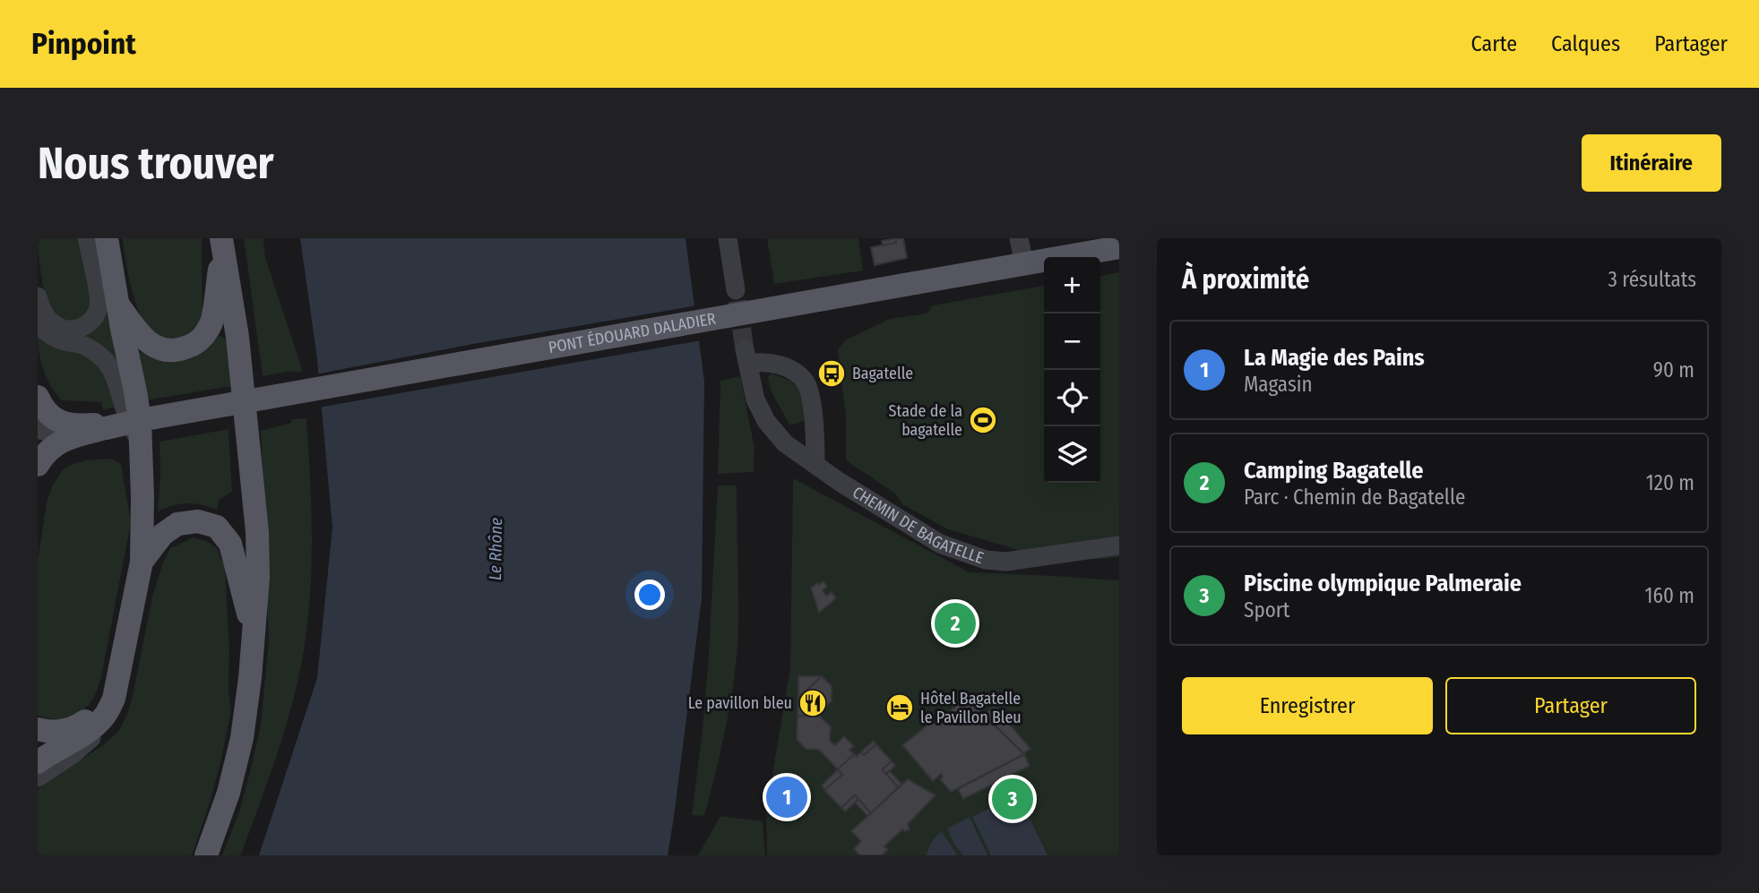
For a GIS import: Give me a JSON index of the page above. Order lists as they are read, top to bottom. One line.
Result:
{"streets":{"main road":["PONT ÉDOUARD DALADIER"],"street":["CHEMIN DE BAGATELLE"]},"water":["Le Rhône"],"places":{"bus stop":["Bagatelle"],"sports":["Stade de la bagatelle"],"restaurant":["Le pavillon bleu"],"hotel":["Hôtel Bagatelle le Pavillon Bleu"]},"page":{"header":"Pinpoint","nav":["Carte","Calques","Partager"],"buttons":["Itinéraire",["Enregistrer","Partager"]],"title":"Nous trouver","heading":["À proximité","3 résultats"],"map_buttons":["+","−"],"list":[{"mark":"1","name":"La Magie des Pains","note":"Magasin","value":"90 m"},{"mark":"2","name":"Camping Bagatelle","note":"Parc · Chemin de Bagatelle","value":"120 m"},{"mark":"3","name":"Piscine olympique Palmeraie","note":"Sport","value":"160 m"}],"pins":["2","1","3"]}}
